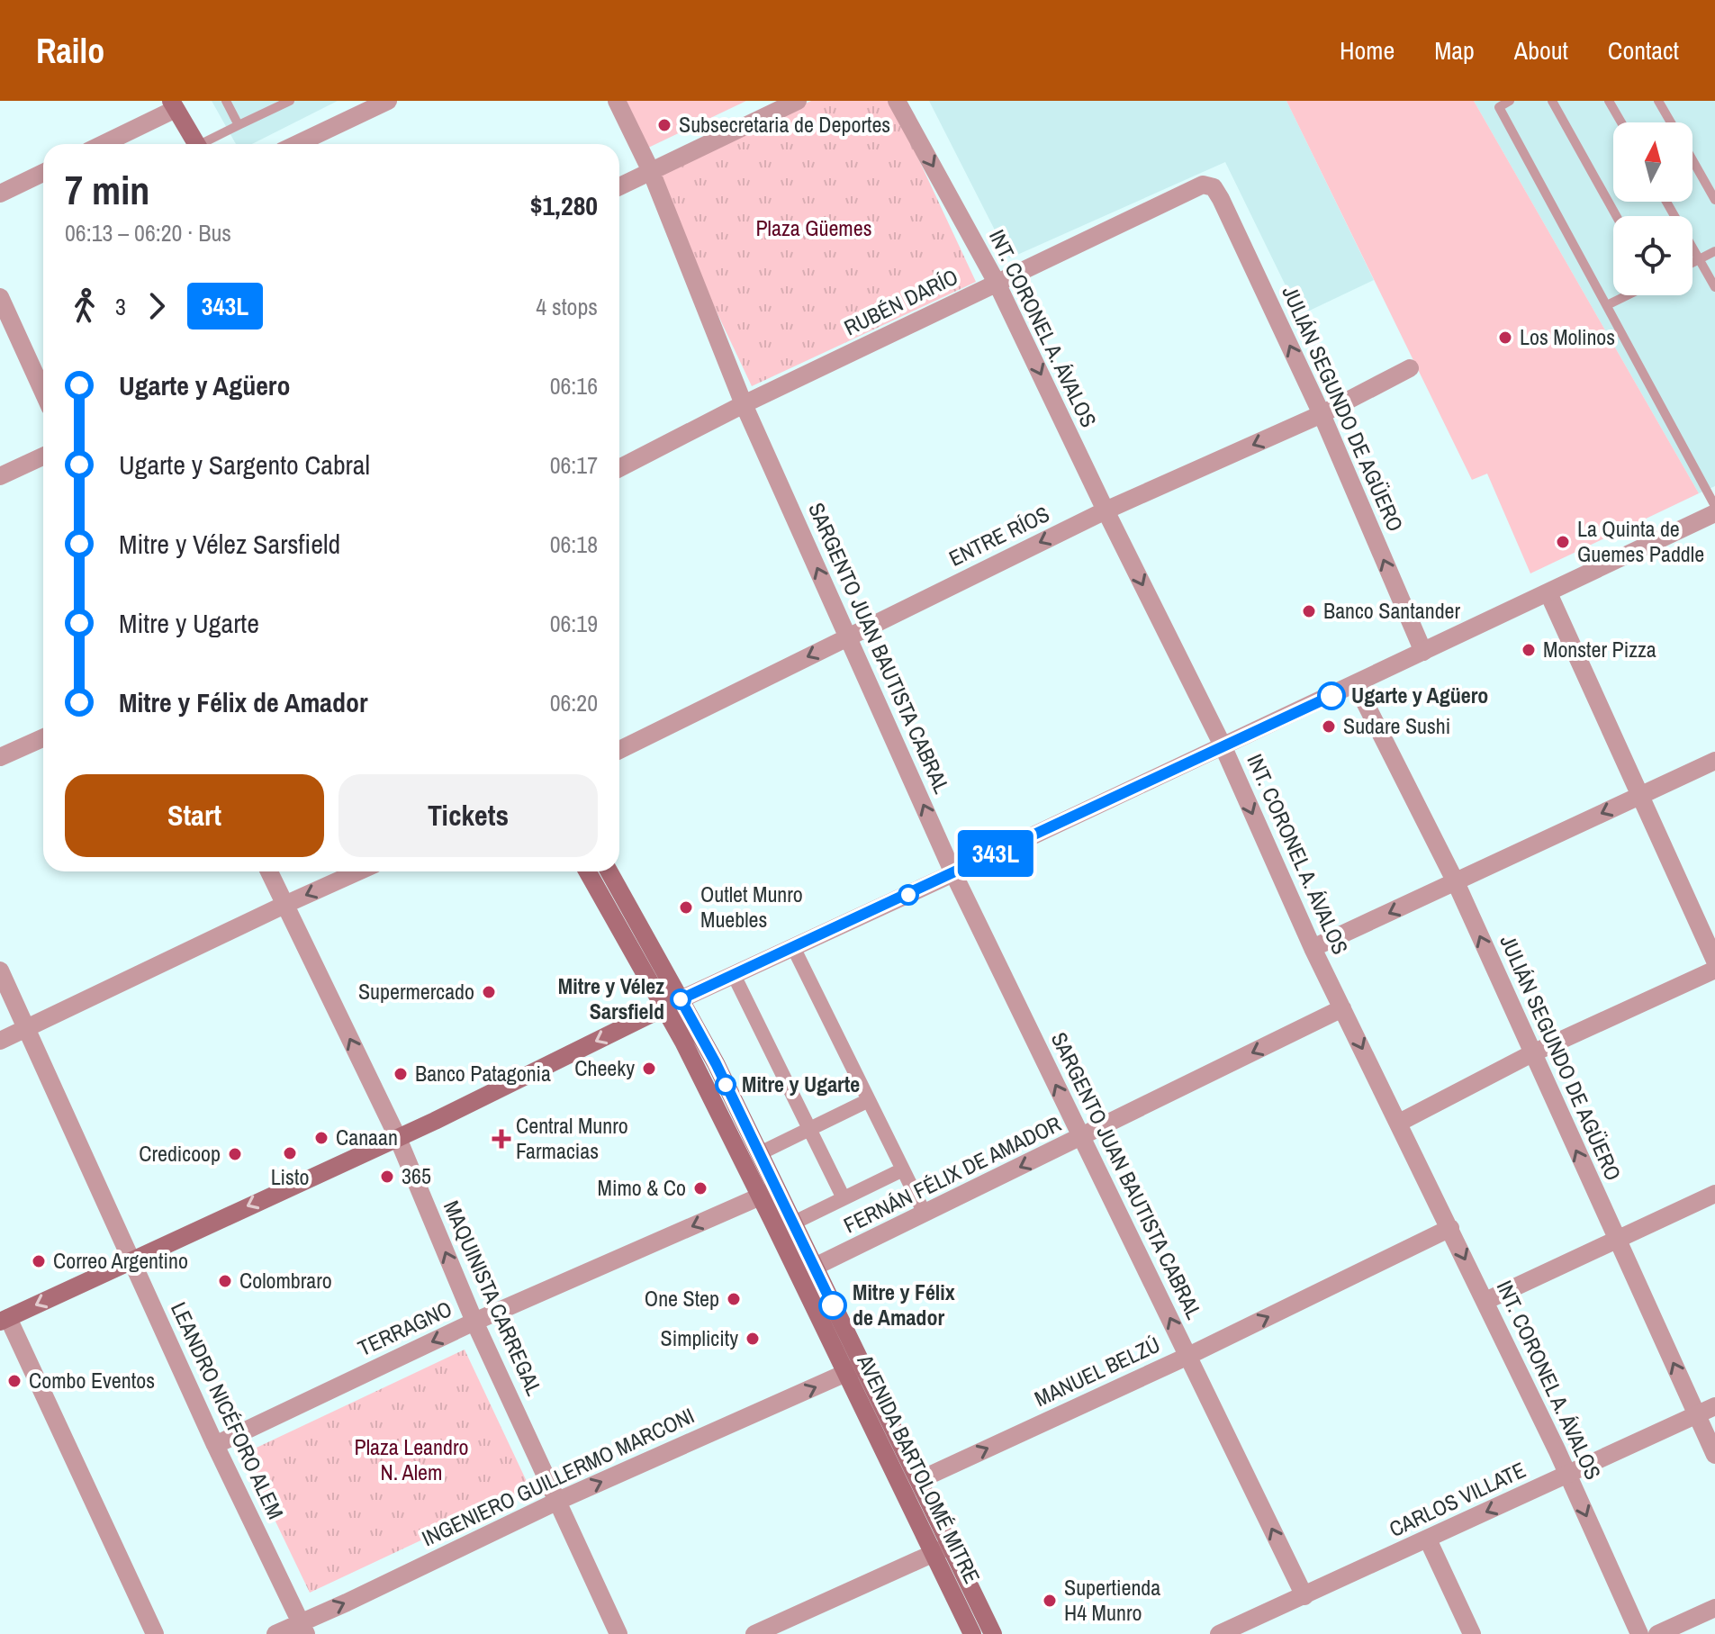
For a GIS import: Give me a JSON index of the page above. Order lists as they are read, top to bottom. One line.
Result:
{"streets":{"main road":["AVENIDA BARTOLOMÉ MITRE"],"street":["RUBÉN DARÍO","INT. CORONEL A. ÁVALOS","JULIÁN SEGUNDO DE AGÜERO","ENTRE RÍOS","SARGENTO JUAN BAUTISTA CABRAL","FERNÁN FÉLIX DE AMADOR","MAQUINISTA CARREGAL","TERRAGNO","MANUEL BELZÚ","LEANDRO NICÉFORO ALEM","INGENIERO GUILLERMO MARCONI","CARLOS VILLATE"]},"crossings":[["RUBÉN DARÍO","INT. CORONEL A. ÁVALOS"],["RUBÉN DARÍO","JULIÁN SEGUNDO DE AGÜERO"],["RUBÉN DARÍO","SARGENTO JUAN BAUTISTA CABRAL"],["INT. CORONEL A. ÁVALOS","ENTRE RÍOS"],["INT. CORONEL A. ÁVALOS","FERNÁN FÉLIX DE AMADOR"],["INT. CORONEL A. ÁVALOS","MANUEL BELZÚ"],["INT. CORONEL A. ÁVALOS","CARLOS VILLATE"],["JULIÁN SEGUNDO DE AGÜERO","ENTRE RÍOS"],["JULIÁN SEGUNDO DE AGÜERO","CARLOS VILLATE"],["ENTRE RÍOS","SARGENTO JUAN BAUTISTA CABRAL"],["SARGENTO JUAN BAUTISTA CABRAL","FERNÁN FÉLIX DE AMADOR"],["SARGENTO JUAN BAUTISTA CABRAL","MANUEL BELZÚ"],["SARGENTO JUAN BAUTISTA CABRAL","CARLOS VILLATE"],["FERNÁN FÉLIX DE AMADOR","AVENIDA BARTOLOMÉ MITRE"],["MAQUINISTA CARREGAL","TERRAGNO"],["MAQUINISTA CARREGAL","INGENIERO GUILLERMO MARCONI"],["TERRAGNO","LEANDRO NICÉFORO ALEM"],["TERRAGNO","AVENIDA BARTOLOMÉ MITRE"],["MANUEL BELZÚ","AVENIDA BARTOLOMÉ MITRE"],["LEANDRO NICÉFORO ALEM","INGENIERO GUILLERMO MARCONI"],["AVENIDA BARTOLOMÉ MITRE","INGENIERO GUILLERMO MARCONI"]],"one_way":["INT. CORONEL A. ÁVALOS","JULIÁN SEGUNDO DE AGÜERO","ENTRE RÍOS","SARGENTO JUAN BAUTISTA CABRAL","FERNÁN FÉLIX DE AMADOR","MAQUINISTA CARREGAL","TERRAGNO","MANUEL BELZÚ","INGENIERO GUILLERMO MARCONI"],"parks":["Plaza Güemes","Plaza Leandro N. Alem"],"places":{"other":["Subsecretaria de Deportes","Los Molinos","La Quinta de Guemes Paddle","Banco Santander","Monster Pizza","Ugarte y Agüero","Sudare Sushi","Outlet Munro Muebles","Supermercado","Mitre y Vélez Sarsfield","Cheeky","Banco Patagonia","Mitre y Ugarte","Canaan","Listo","Credicoop","365","Mimo & Co","Correo Argentino","Colombraro","One Step","Mitre y Félix de Amador","Simplicity","Combo Eventos","Supertienda H4 Munro"],"health":["Central Munro Farmacias"]},"lines":["bus line 343L"],"north":"top","page":{"header":"Railo","nav":["Home","Map","About","Contact"],"on_map":"343L","heading":["7 min","06:13 – 06:20 · Bus","$1,280"],"legs":["3","343L","4 stops"],"list":[{"name":"Ugarte y Agüero","value":"06:16"},{"name":"Ugarte y Sargento Cabral","value":"06:17"},{"name":"Mitre y Vélez Sarsfield","value":"06:18"},{"name":"Mitre y Ugarte","value":"06:19"},{"name":"Mitre y Félix de Amador","value":"06:20"}],"buttons":["Start","Tickets"]}}
